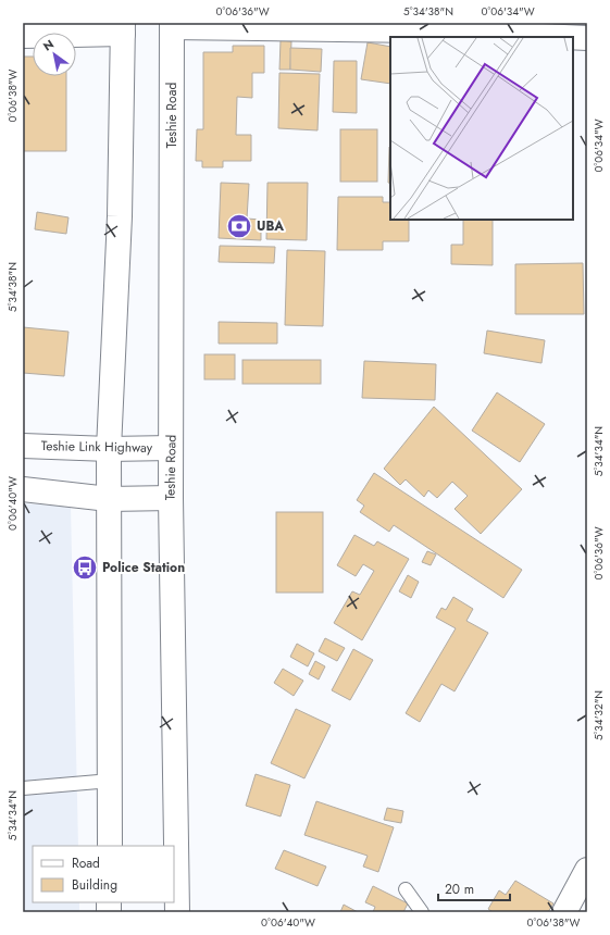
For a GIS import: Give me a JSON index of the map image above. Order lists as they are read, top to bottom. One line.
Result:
{"streets":{"main road":["Teshie Road","Teshie Link Highway"]},"crossings":[["Teshie Road","Teshie Link Highway"]],"places":{"bank":["UBA"],"bus stop":["Police Station"]},"legend":["Road","Building"],"scale_bar":"20 m","north":"top left","coordinates":["0°06'36\"W","5°34'38\"N","0°06'34\"W","0°06'38\"W","5°34'34\"N","0°06'40\"W","5°34'32\"N"]}
